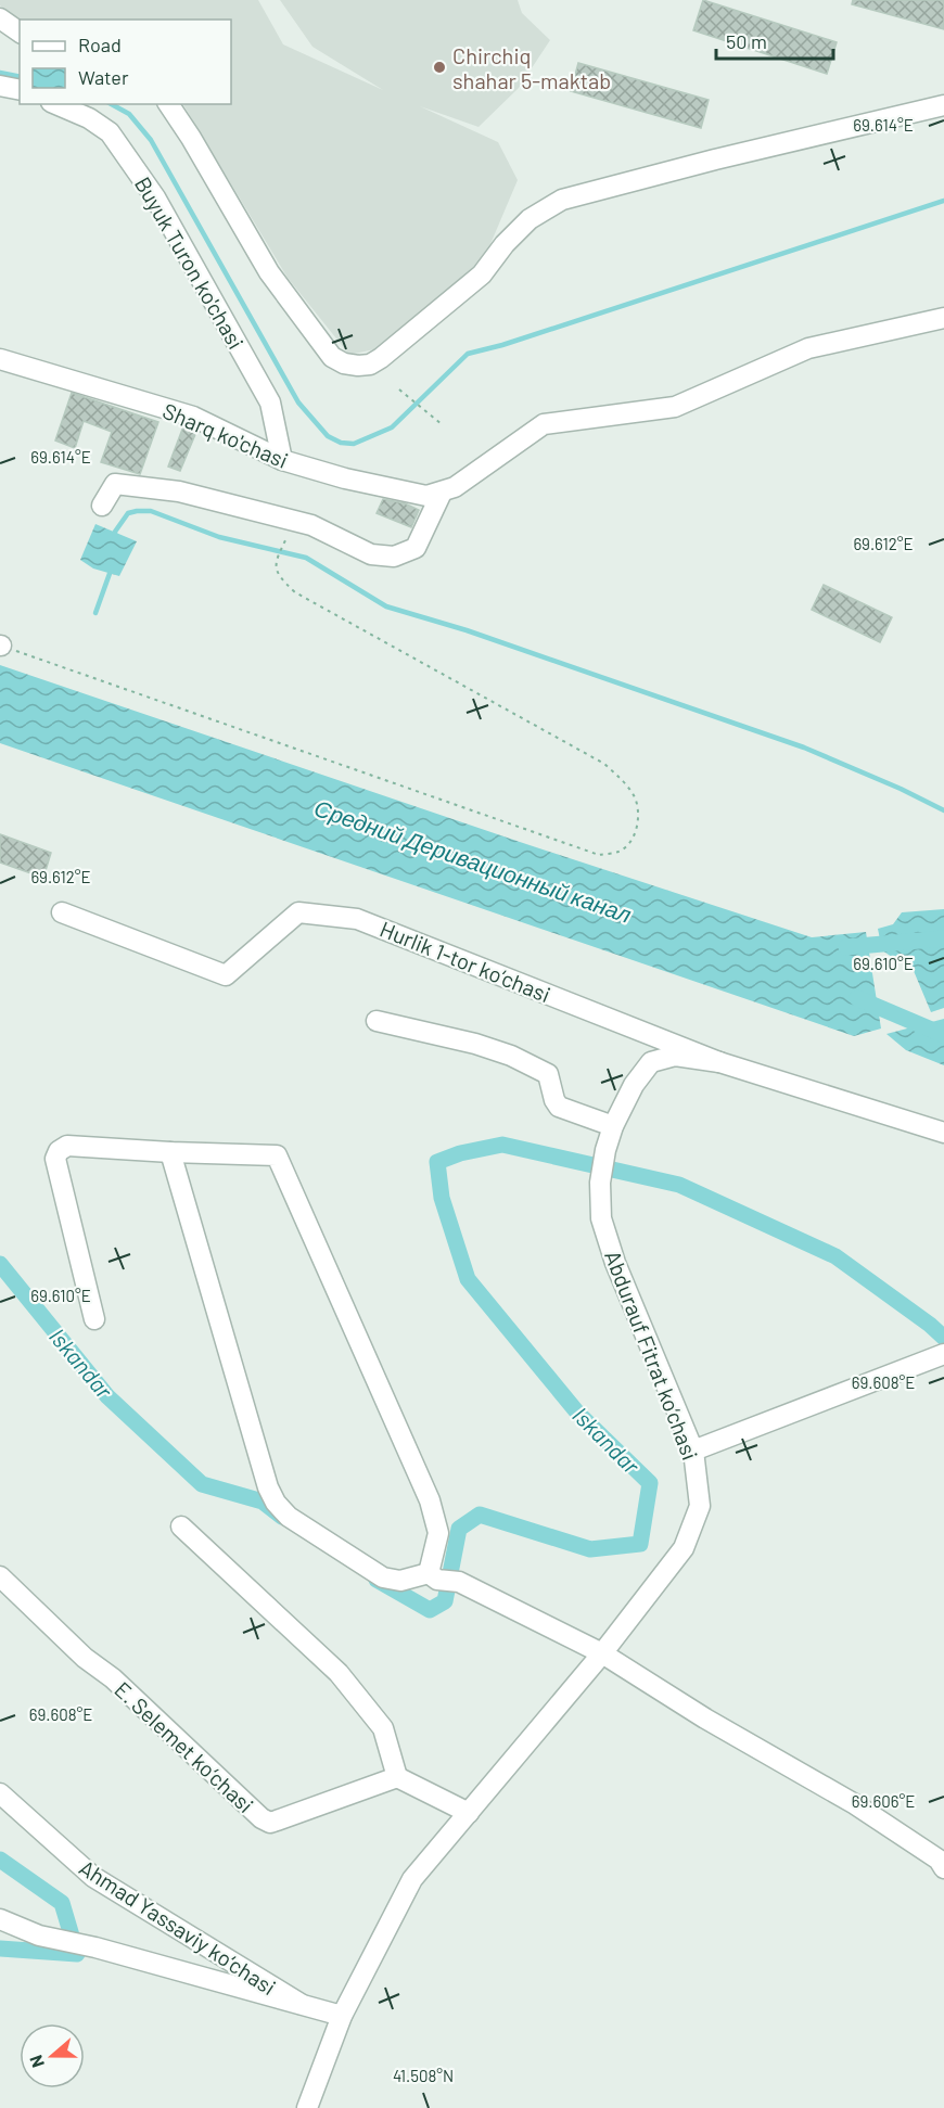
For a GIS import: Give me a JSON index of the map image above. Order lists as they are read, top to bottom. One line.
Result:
{"streets":{"street":["Buyuk Turon ko'chasi","Sharq ko'chasi","Hurlik 1-tor ko‘chasi","Abdurauf Fitrat ko‘chasi","E. Selemet ko‘chasi","Ahmad Yassaviy ko‘chasi"]},"crossings":[["Buyuk Turon ko'chasi","Sharq ko'chasi"],["Hurlik 1-tor ko‘chasi","Abdurauf Fitrat ko‘chasi"]],"water":["Средний Деривационный канал","Iskandar"],"places":["Chirchiq shahar 5-maktab"],"legend":["Road","Water"],"scale_bar":"50 m","north":"left","coordinates":["69.614°E","69.612°E","69.610°E","69.608°E","69.606°E","41.508°N"]}
